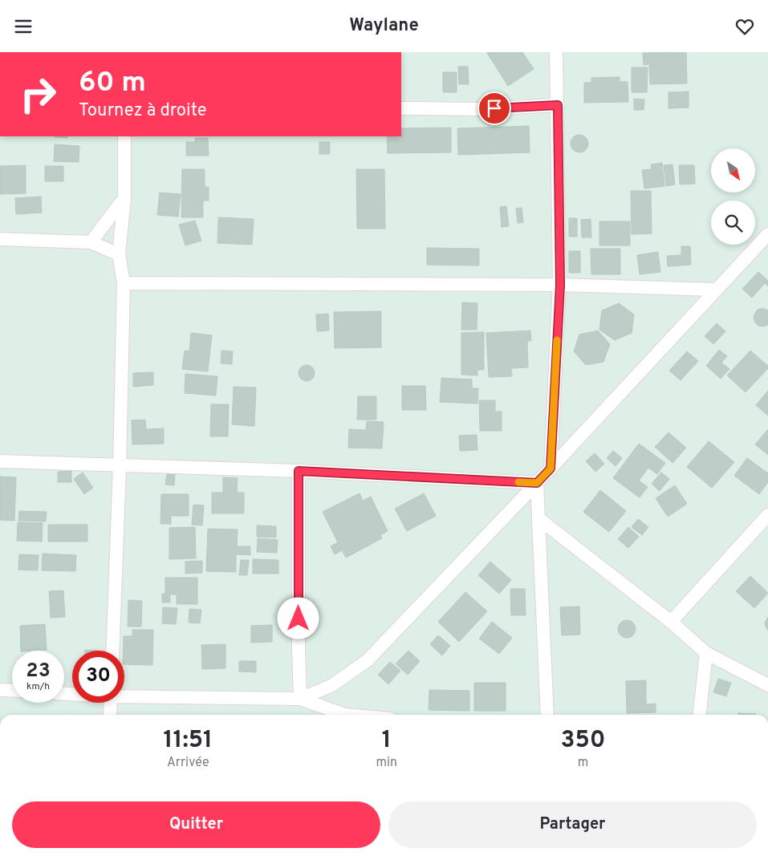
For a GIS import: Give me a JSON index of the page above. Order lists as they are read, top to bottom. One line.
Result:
{"north":"bottom right","page":{"header":"Waylane","turn":["60 m","Tournez à droite"],"speed":"23 km/h","limit":"30","eta":["11:51","Arrivée","1","min","350","m"],"buttons":["Quitter","Partager"]}}
